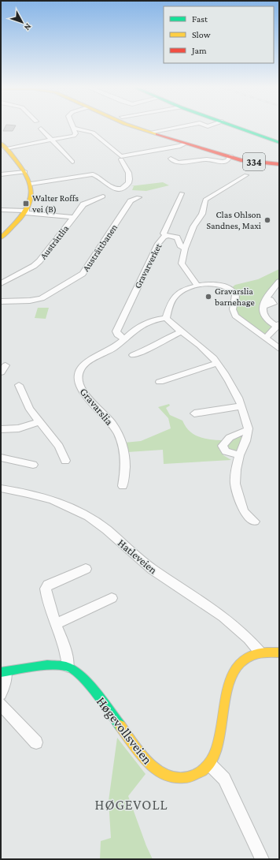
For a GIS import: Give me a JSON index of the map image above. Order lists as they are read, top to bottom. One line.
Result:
{"streets":{"main road":["334","Høgevollsveien"],"street":["Austråttlia","Austråttbanen","Gravarverket","Gravarslia","Hatleveien"]},"crossings":[["Gravarverket","Gravarslia"],["Hatleveien","Høgevollsveien"]],"districts":["HØGEVOLL"],"places":{"transit":["Walter Roffs vei (B)"],"other":["Clas Ohlson Sandnes, Maxi","Gravarslia barnehage"]},"legend":["Fast","Slow","Jam"],"north":"bottom right"}
